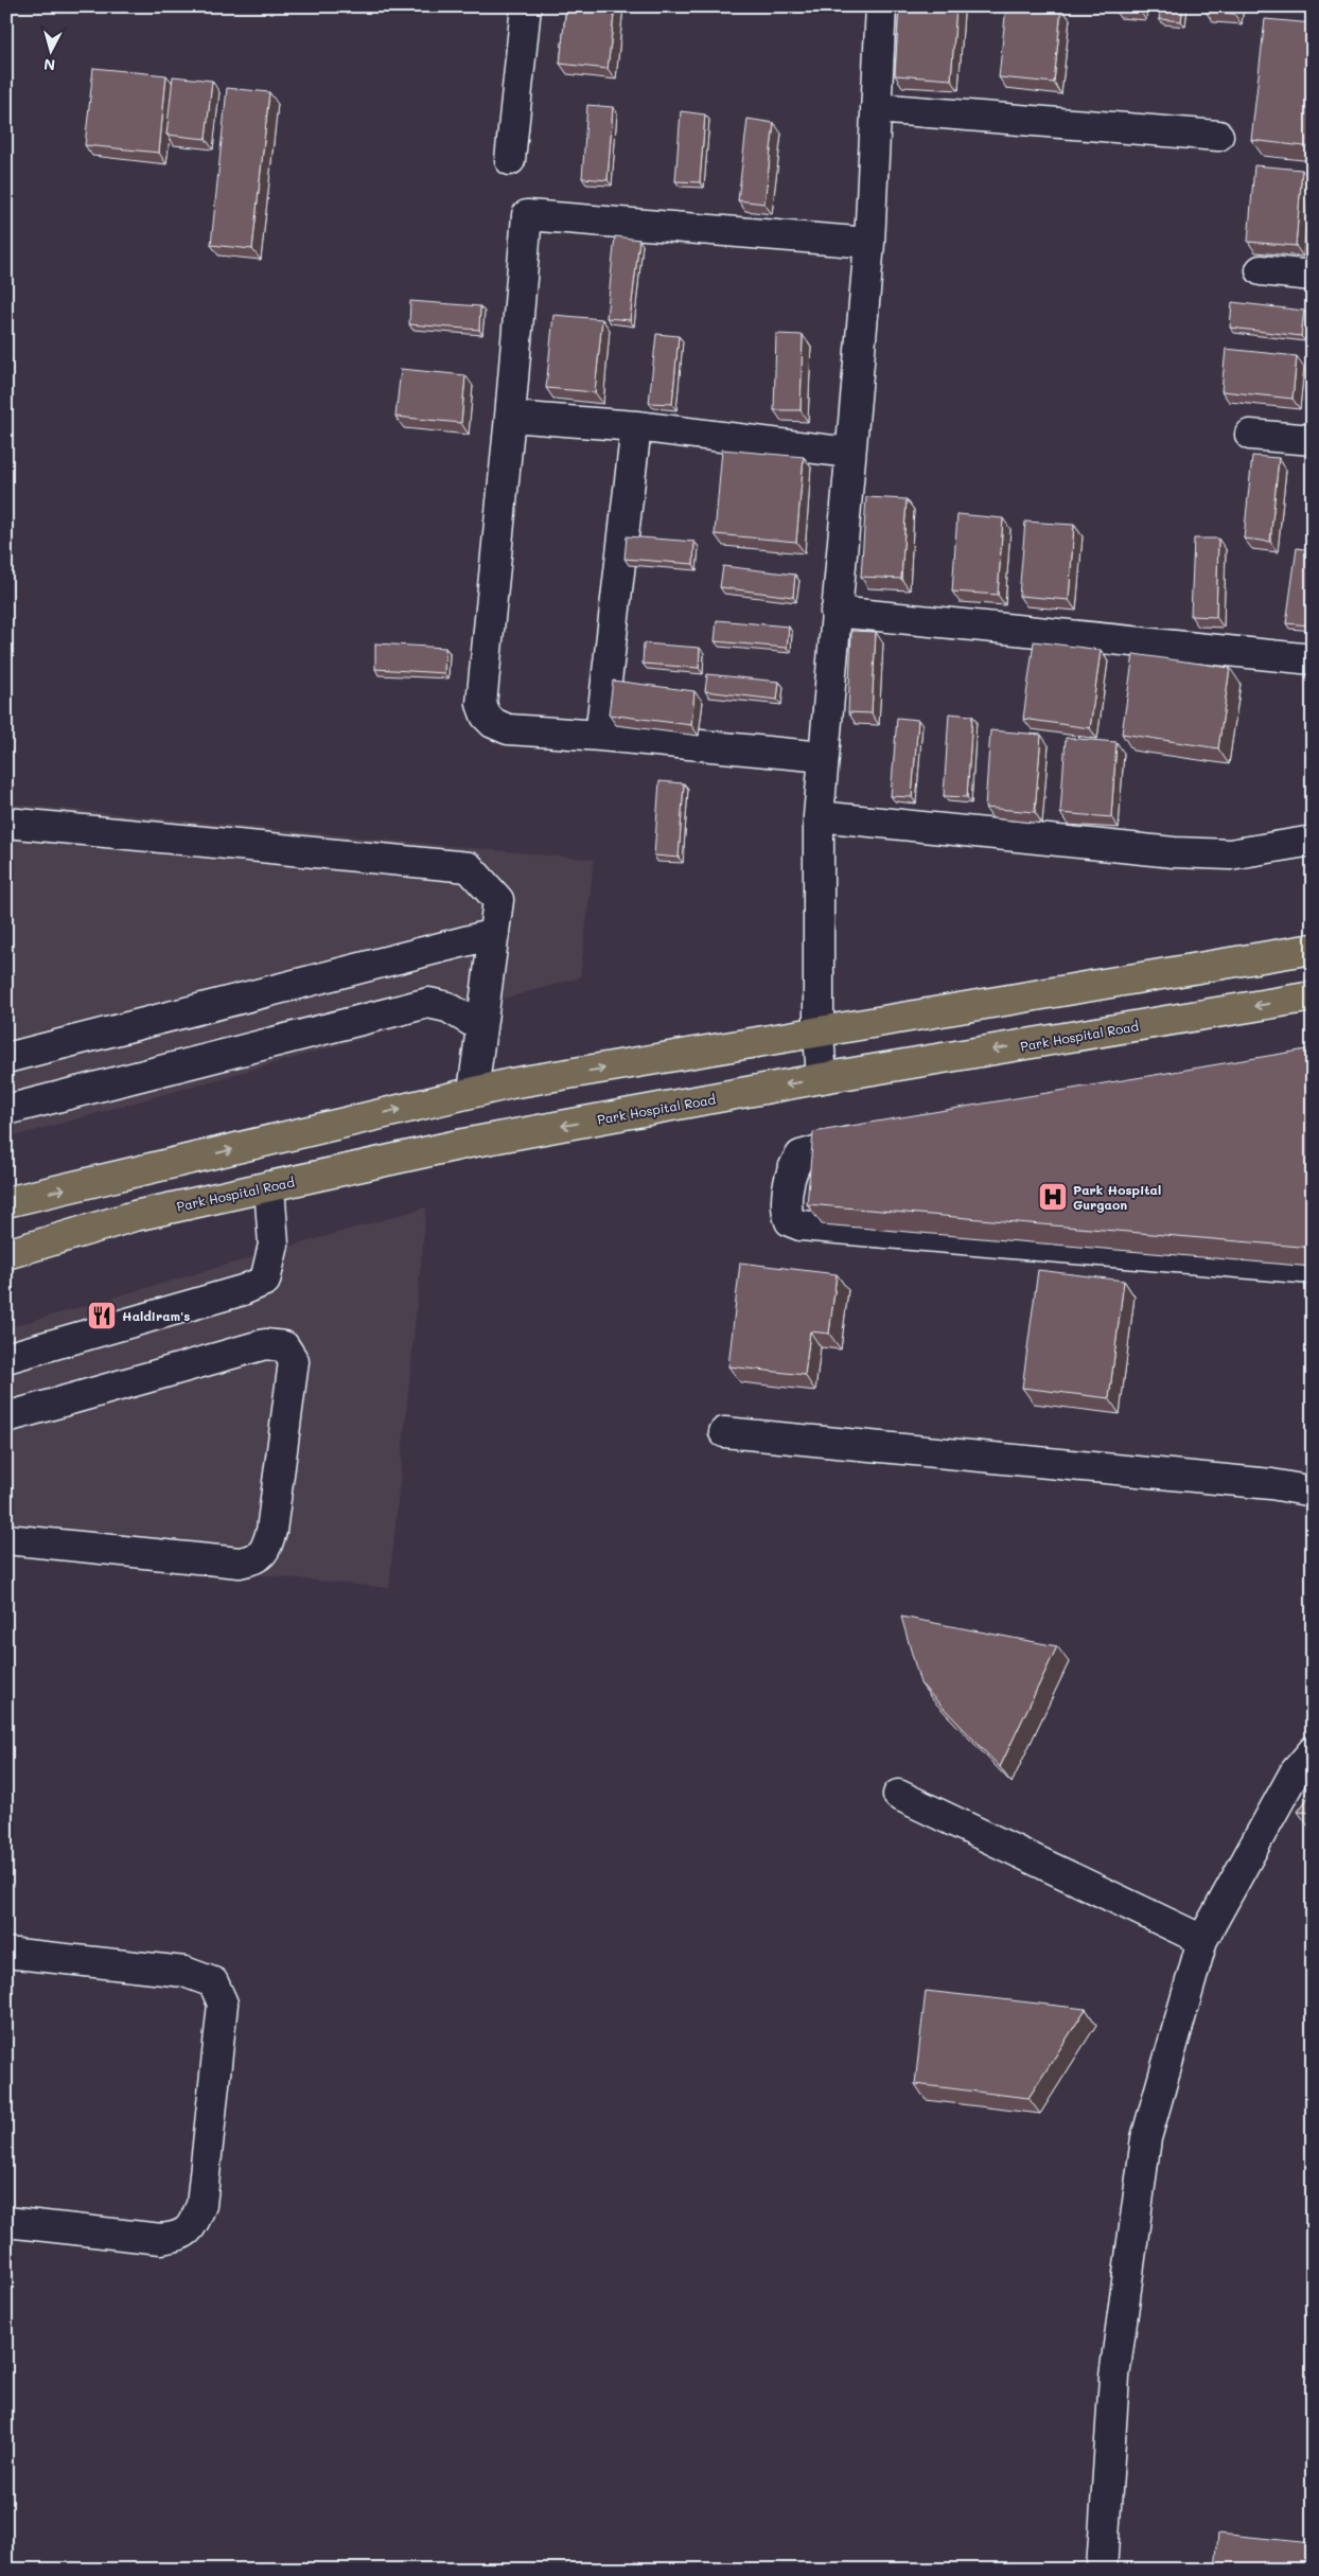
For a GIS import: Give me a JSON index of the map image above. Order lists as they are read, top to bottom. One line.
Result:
{"streets":{"main road":["Park Hospital Road"]},"places":{"hospital":["Park Hospital Gurgaon"],"restaurant":["Haldiram's"]},"north":"bottom"}
